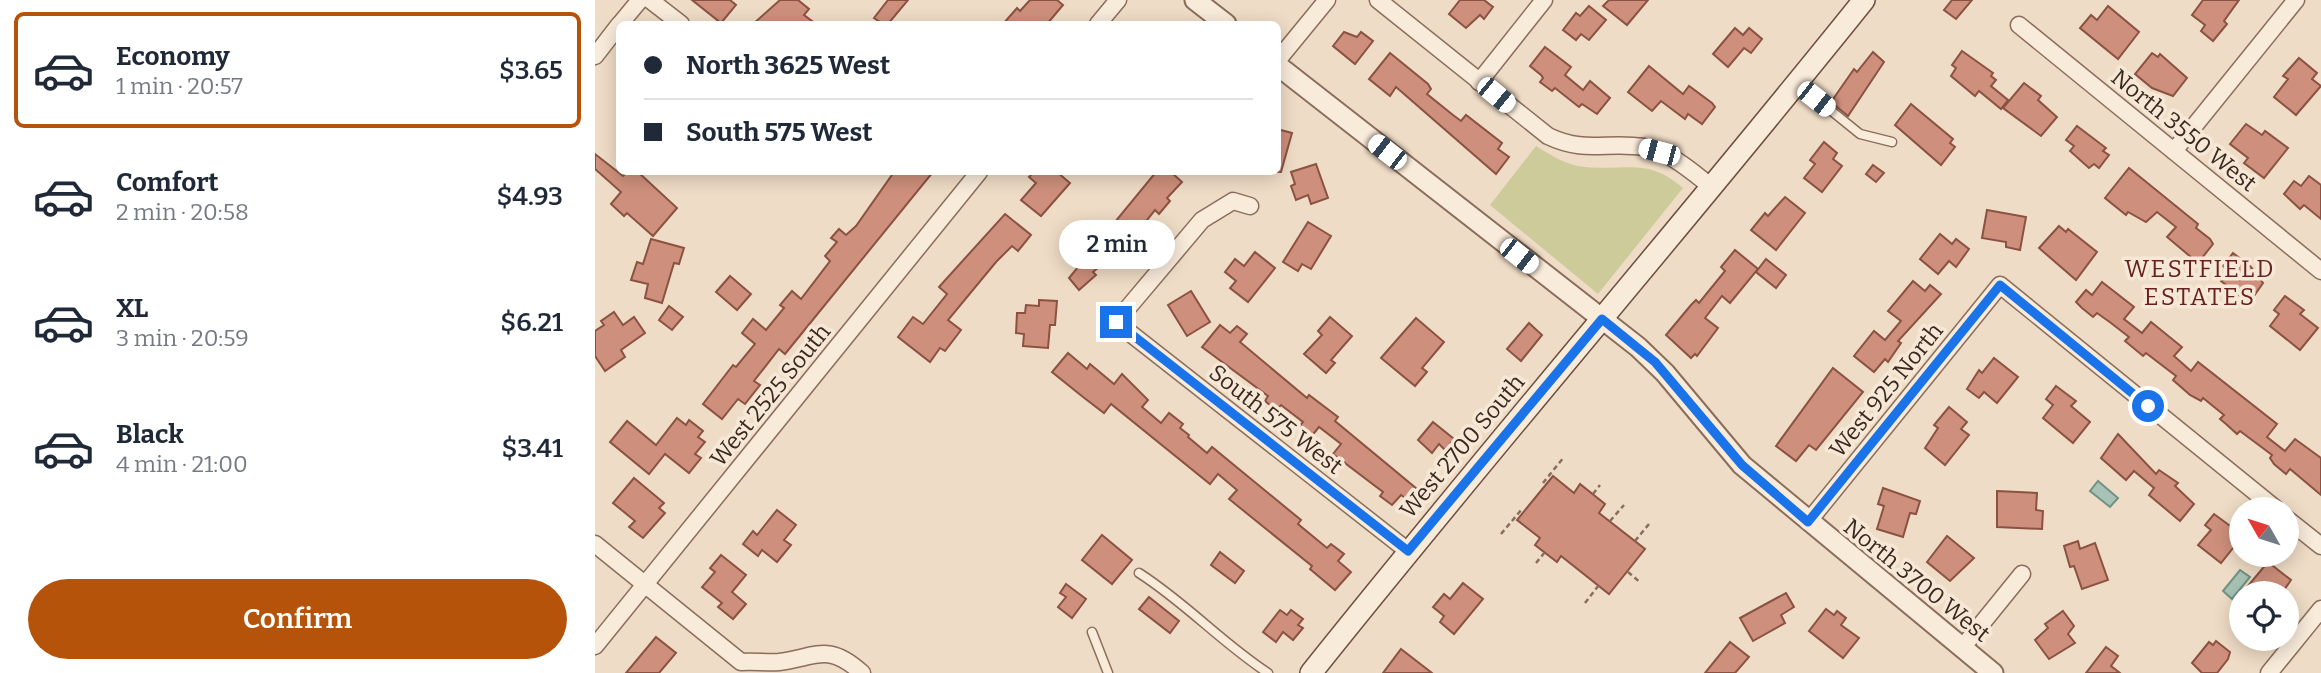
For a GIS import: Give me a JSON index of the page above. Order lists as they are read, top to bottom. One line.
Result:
{"streets":{"main road":["West 2700 South"],"street":["North 3550 West","West 925 North","West 2525 South","South 575 West","North 3700 West"]},"crossings":[["West 925 North","North 3700 West"],["South 575 West","West 2700 South"],["West 2700 South","North 3700 West"]],"districts":["WESTFIELD ESTATES"],"north":"top left","page":{"list":[{"name":"Economy","note":"1 min · 20:57","value":"$3.65"},{"name":"Comfort","note":"2 min · 20:58","value":"$4.93"},{"name":"XL","note":"3 min · 20:59","value":"$6.21"},{"name":"Black","note":"4 min · 21:00","value":"$3.41"}],"banner":["North 3625 West","South 575 West"],"bubble":"2 min","buttons":"Confirm"}}
